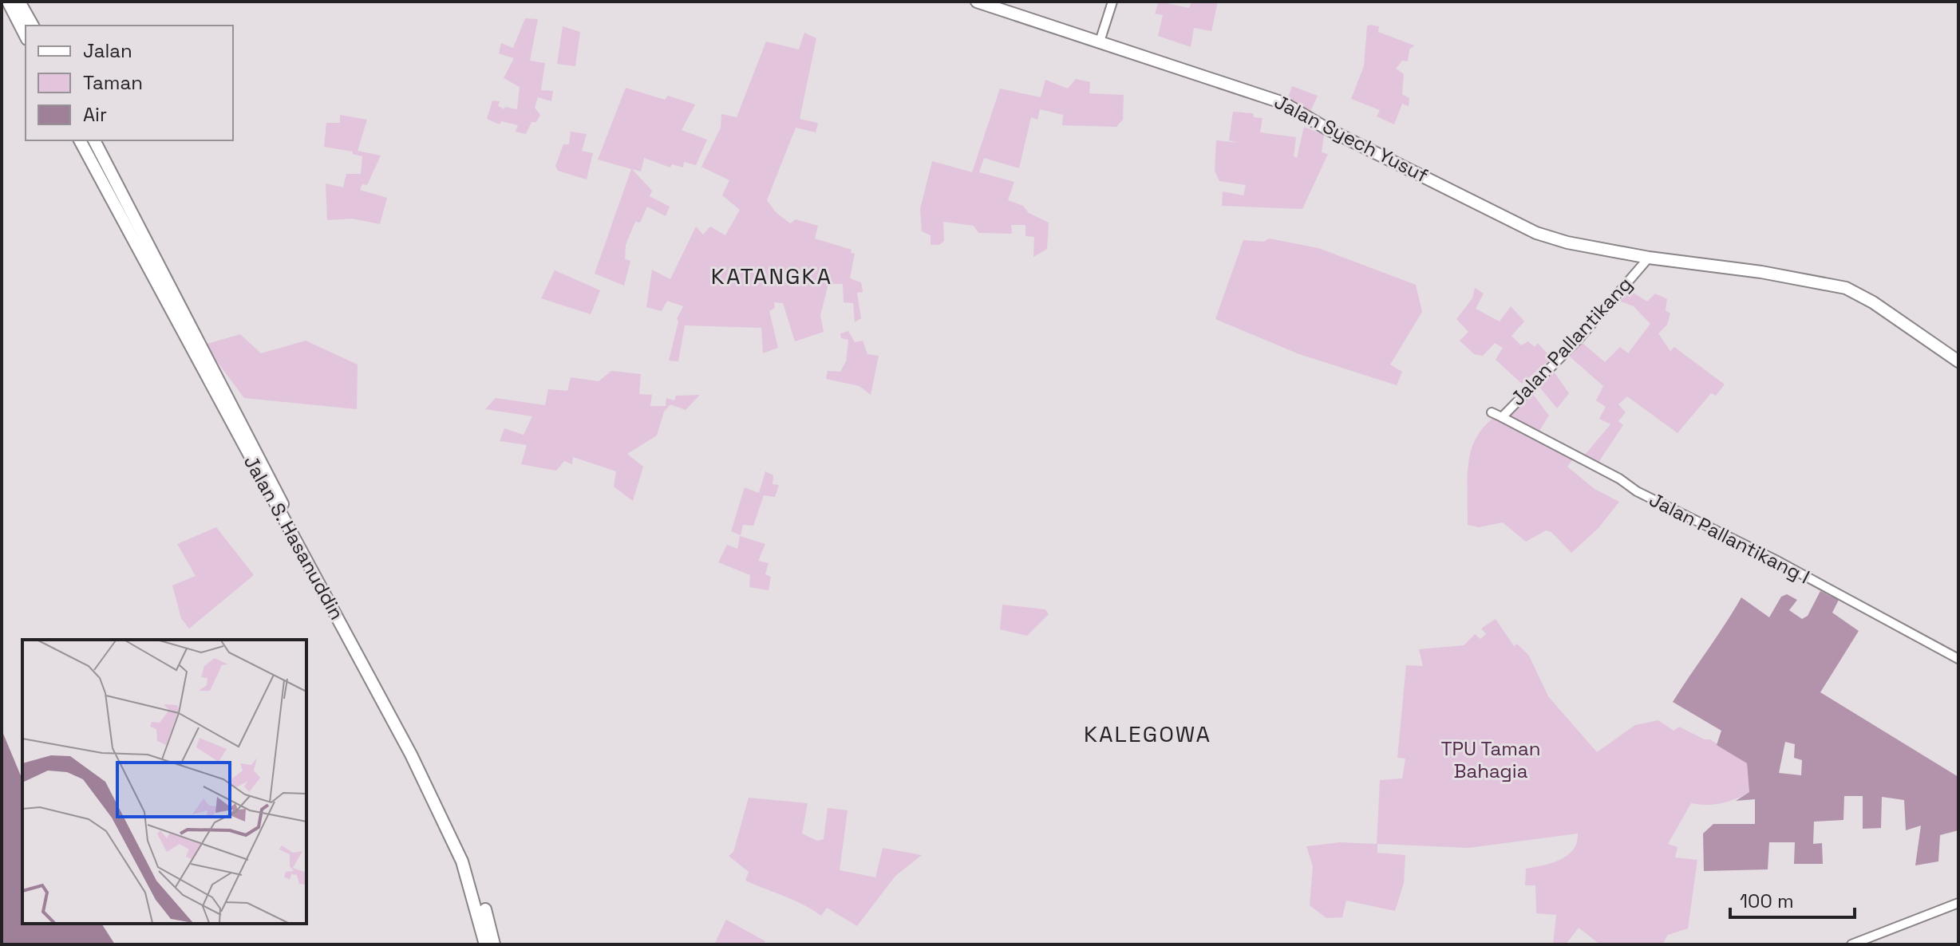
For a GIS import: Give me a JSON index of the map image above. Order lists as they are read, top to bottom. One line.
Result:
{"streets":{"main road":["Jalan Syech Yusuf","Jalan S. Hasanuddin"],"street":["Jalan Pallantikang","Jalan Pallantikang I"]},"crossings":[["Jalan Syech Yusuf","Jalan Pallantikang"],["Jalan Pallantikang","Jalan Pallantikang I"]],"districts":["KATANGKA","KALEGOWA"],"parks":["TPU Taman Bahagia"],"legend":["Jalan","Taman","Air"],"scale_bar":"100 m"}
